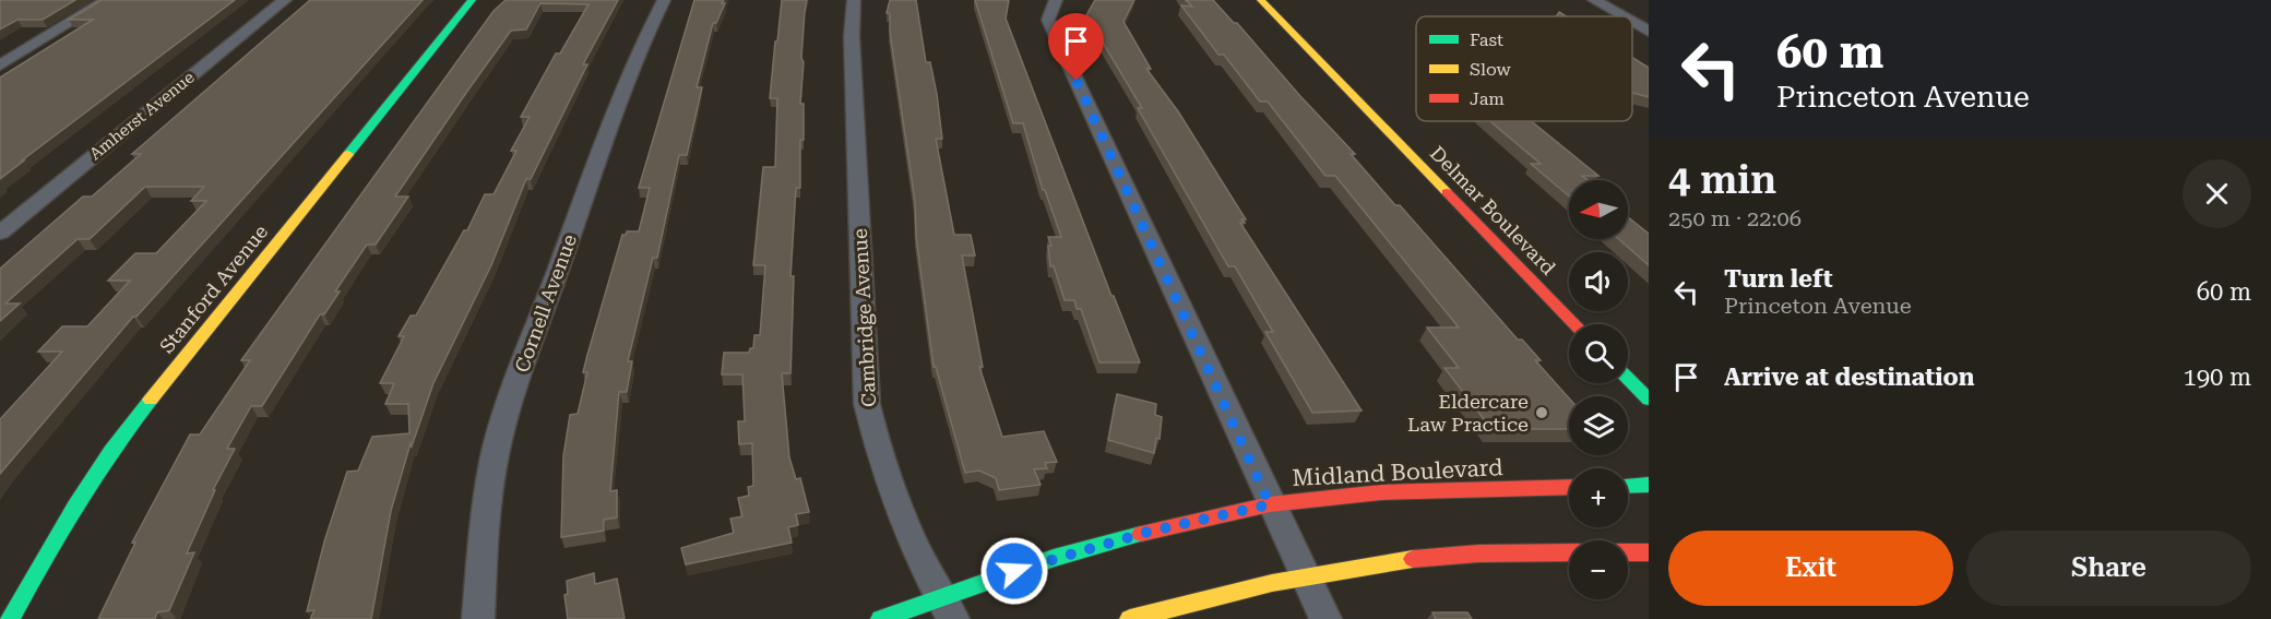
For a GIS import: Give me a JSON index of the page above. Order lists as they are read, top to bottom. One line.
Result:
{"streets":{"main road":["Delmar Boulevard","Stanford Avenue","Midland Boulevard"],"street":["Amherst Avenue","Cornell Avenue","Cambridge Avenue"]},"crossings":[["Cambridge Avenue","Midland Boulevard"]],"places":["Eldercare Law Practice"],"legend":["Fast","Slow","Jam"],"north":"left","page":{"turn":["60 m","Princeton Avenue"],"heading":["4 min","250 m · 22:06"],"map_buttons":["+","−"],"list":[{"name":"Turn left","note":"Princeton Avenue","value":"60 m"},{"name":"Arrive at destination","value":"190 m"}],"buttons":["Exit","Share"]}}
